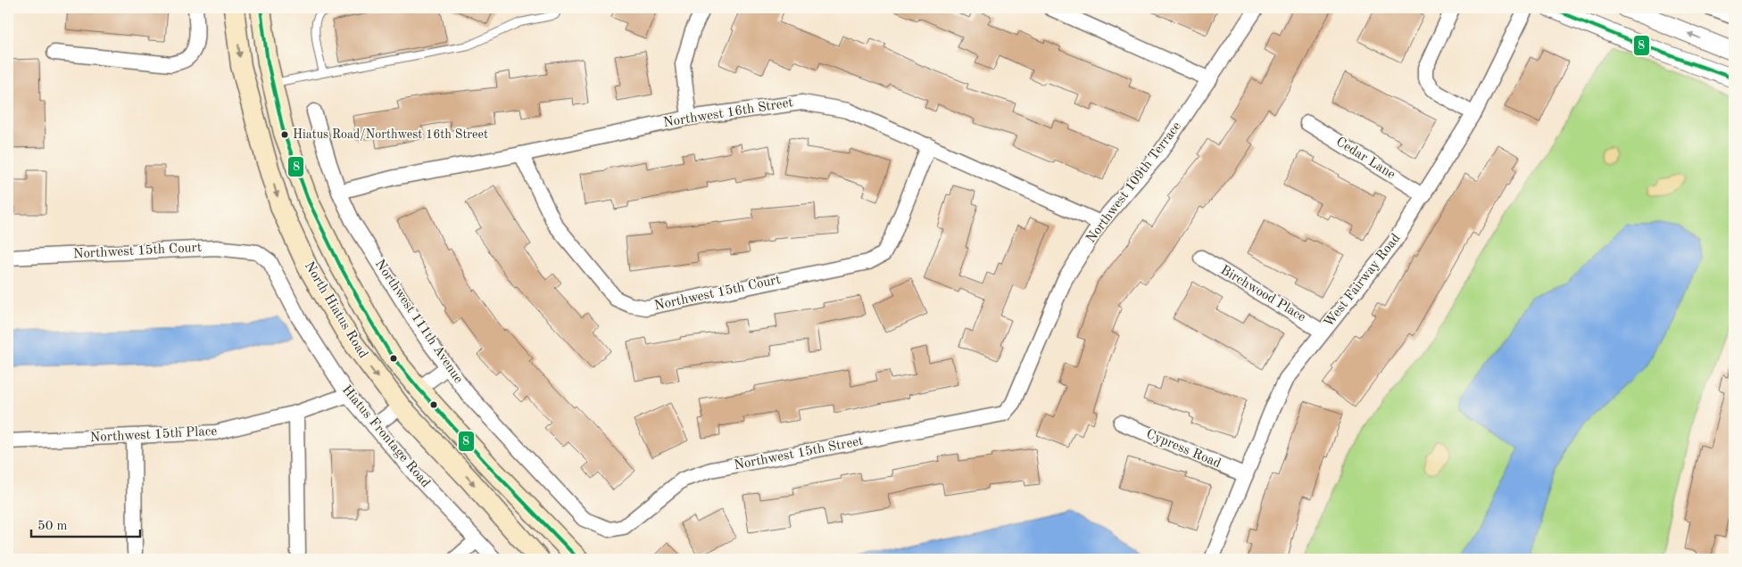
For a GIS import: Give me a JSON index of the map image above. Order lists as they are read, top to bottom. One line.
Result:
{"streets":{"main road":["North Hiatus Road"],"street":["Northwest 16th Street","Cedar Lane","Northwest 109th Terrace","Northwest 15th Court","West Fairway Road","Birchwood Place","Northwest 111th Avenue","Northwest 15th Place","Hiatus Frontage Road","Cypress Road","Northwest 15th Street"]},"crossings":[["Northwest 16th Street","Northwest 109th Terrace"],["Northwest 16th Street","Northwest 15th Court"],["Northwest 16th Street","Northwest 111th Avenue"],["Cedar Lane","West Fairway Road"],["Northwest 109th Terrace","Northwest 15th Street"],["Northwest 15th Court","Hiatus Frontage Road"],["West Fairway Road","Birchwood Place"],["West Fairway Road","Cypress Road"],["Northwest 111th Avenue","Northwest 15th Street"],["Northwest 15th Place","Hiatus Frontage Road"]],"places":["Hiatus Road/Northwest 16th Street"],"lines":["transit line 8"],"scale_bar":"50 m"}
